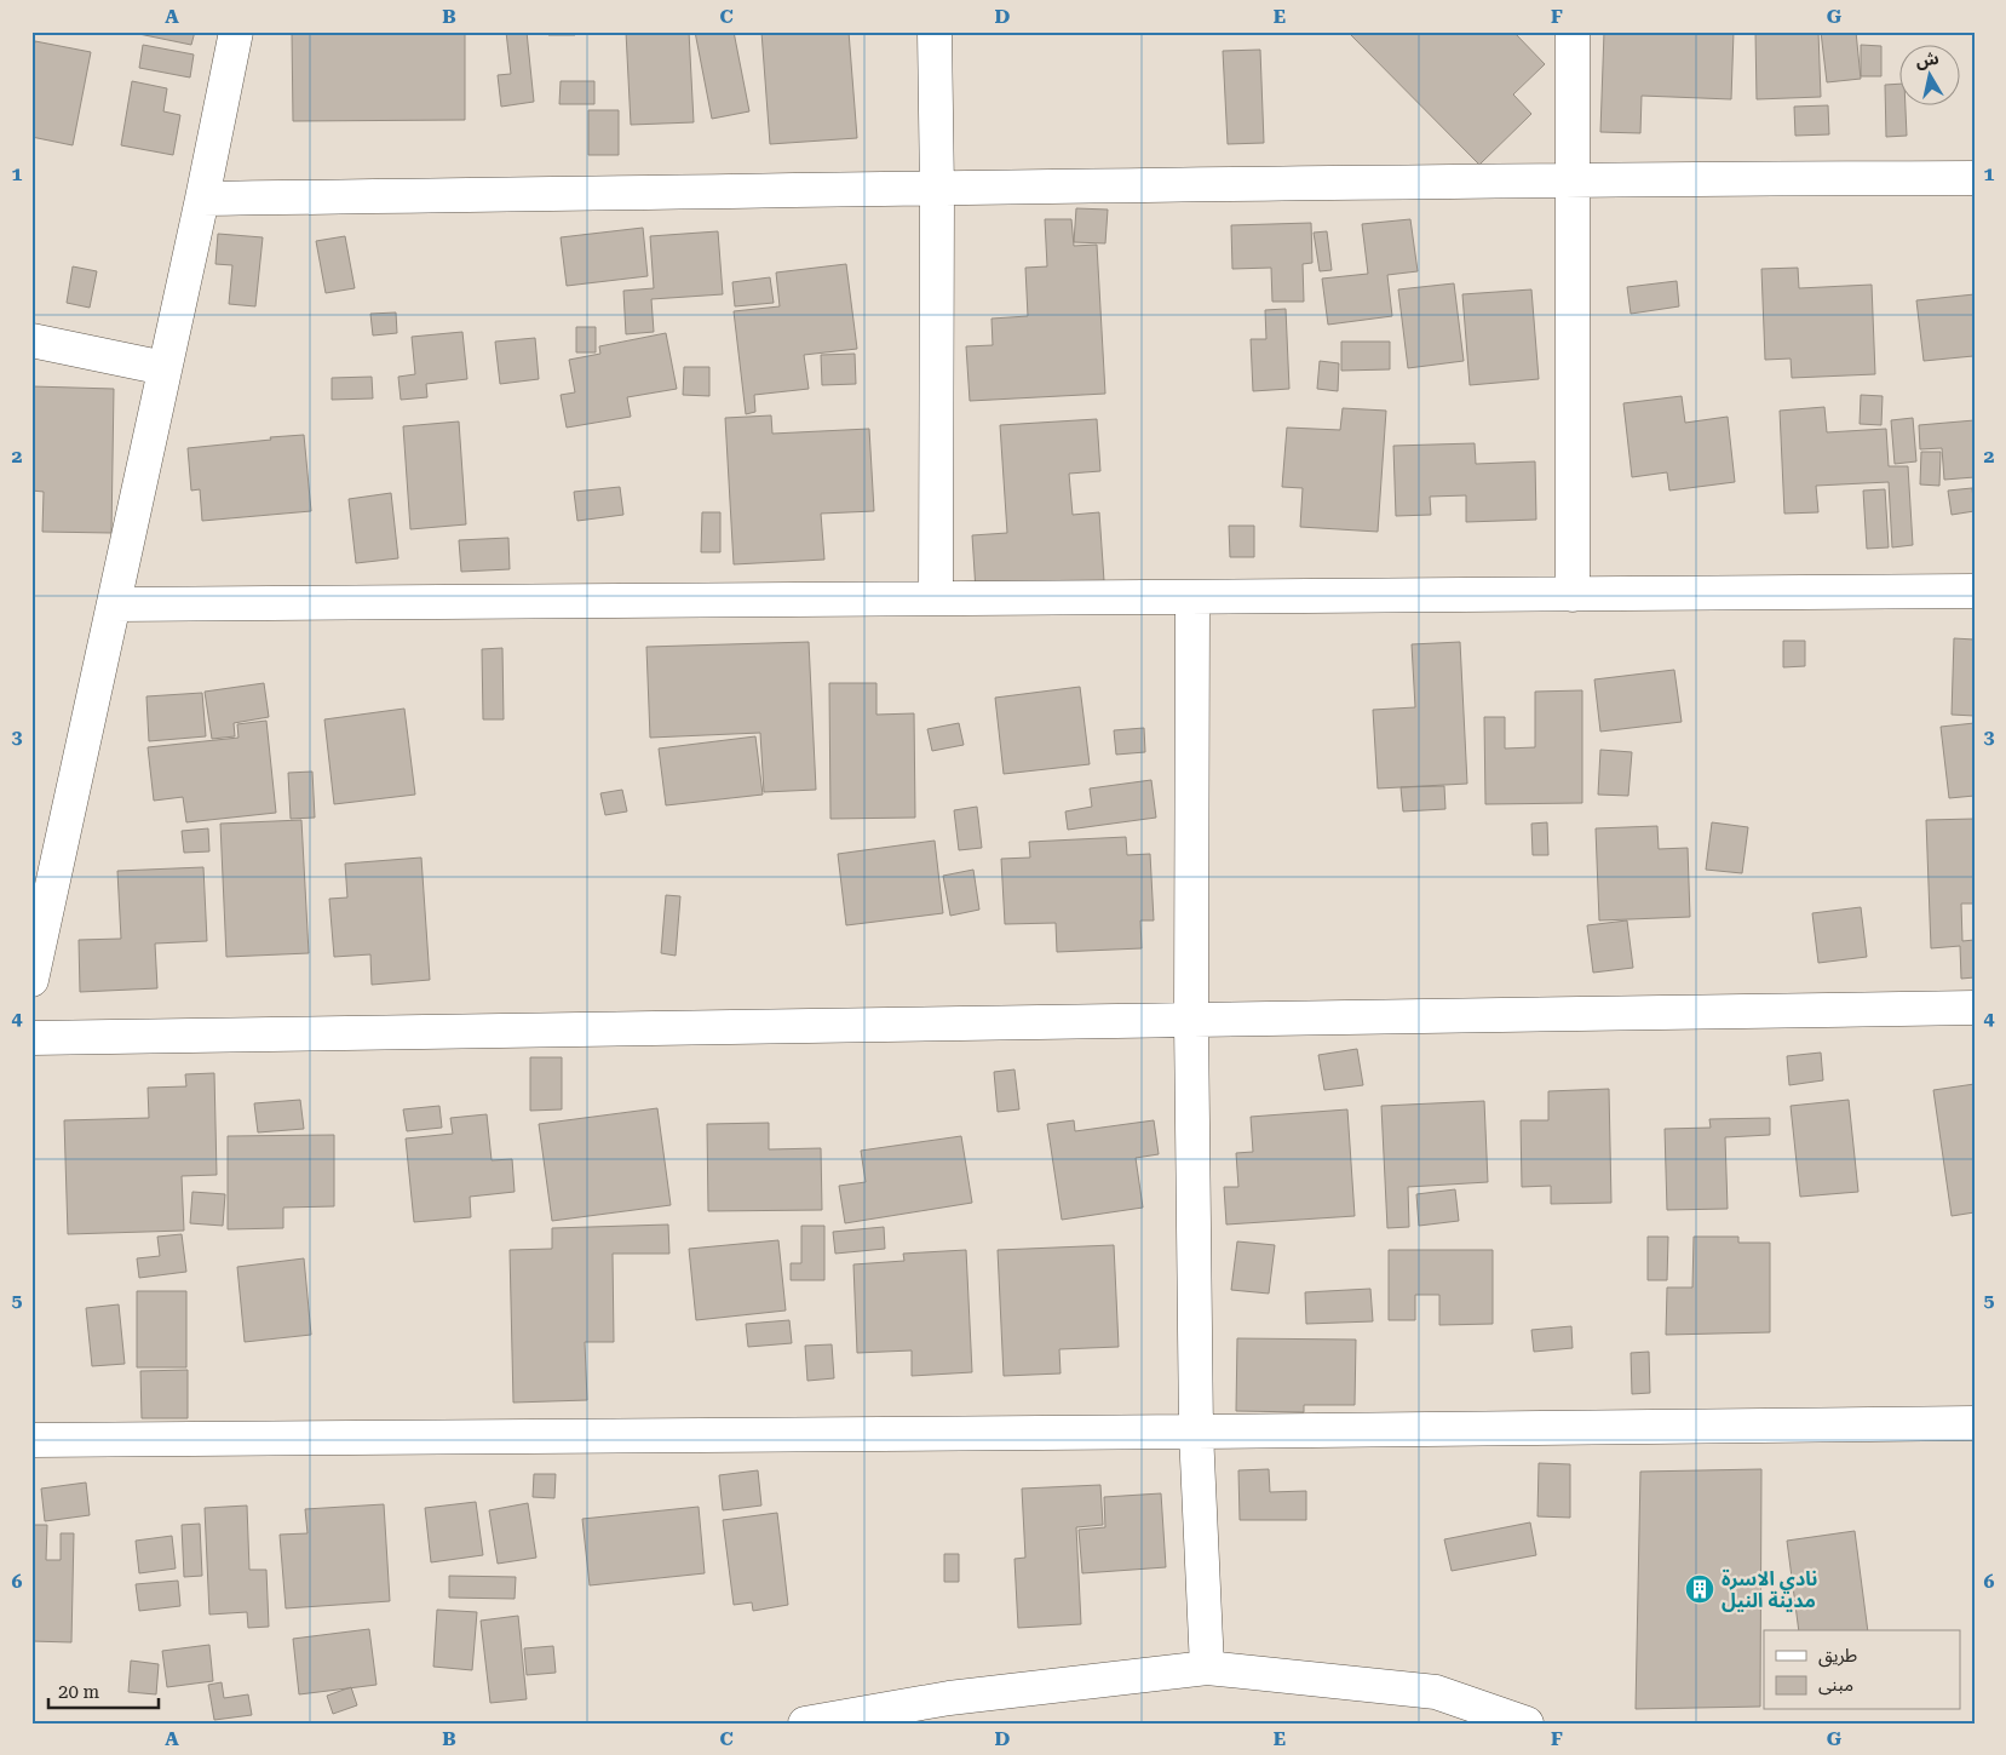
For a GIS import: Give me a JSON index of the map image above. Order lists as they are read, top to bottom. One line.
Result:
{"places":{"building":["نادي الاسرة مدينة النيل"]},"legend":["طريق","مبنى"],"scale_bar":"20 m","north":"top","grid":{"columns":["A","B","C","D","E","F","G"],"rows":["1","2","3","4","5","6"]}}
